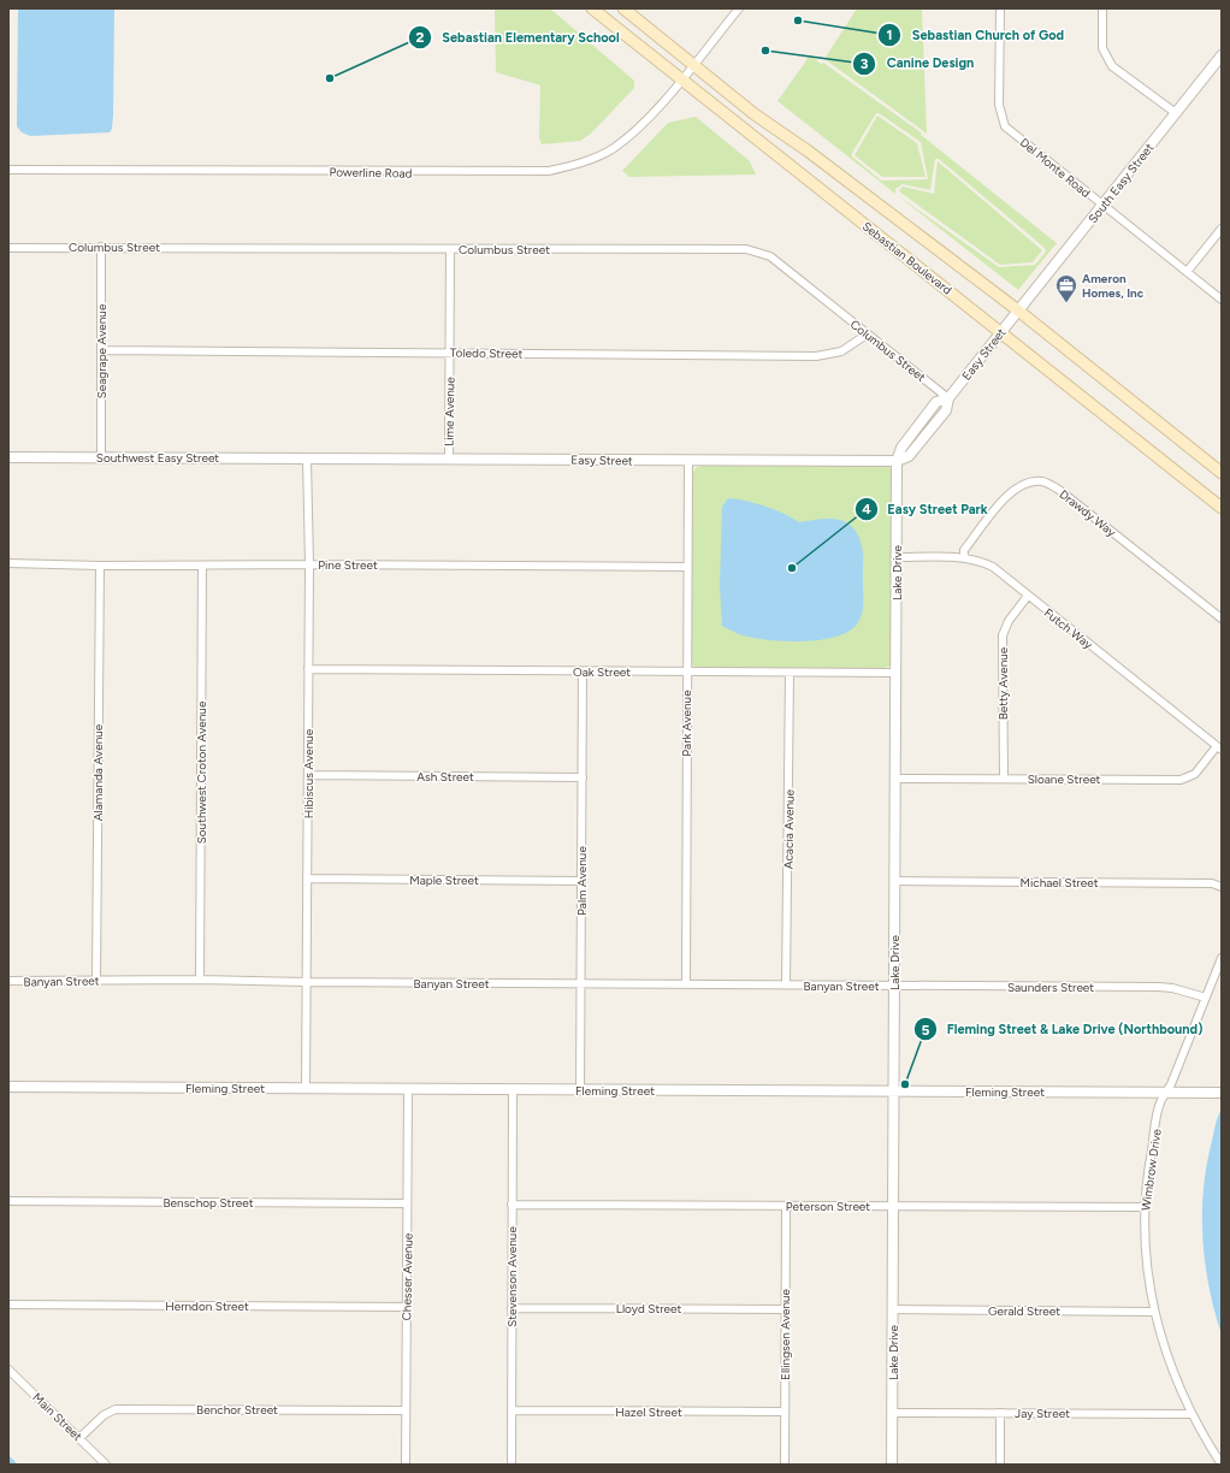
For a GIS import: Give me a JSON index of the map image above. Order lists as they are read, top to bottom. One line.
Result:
{"streets":{"main road":["Sebastian Boulevard"],"street":["Del Monte Road","Powerline Road","South Easy Street","Columbus Street","Seagrape Avenue","Toledo Street","Easy Street","Lime Avenue","Southwest Easy Street","Drawdy Way","Pine Street","Lake Drive","Futch Way","Oak Street","Betty Avenue","Park Avenue","Alamanda Avenue","Southwest Croton Avenue","Hibiscus Avenue","Ash Street","Sloane Street","Acacia Avenue","Maple Street","Palm Avenue","Michael Street","Banyan Street","Saunders Street","Fleming Street","Wimbrow Drive","Benschop Street","Peterson Street","Chesser Avenue","Stevenson Avenue","Herndon Street","Lloyd Street","Gerald Street","Ellingsen Avenue","Benchor Street","Hazel Street","Jay Street","Main Street"]},"crossings":[["Del Monte Road","South Easy Street"],["Powerline Road","Sebastian Boulevard"],["South Easy Street","Sebastian Boulevard"],["South Easy Street","Easy Street"],["Columbus Street","Seagrape Avenue"],["Columbus Street","Toledo Street"],["Columbus Street","Easy Street"],["Columbus Street","Lime Avenue"],["Sebastian Boulevard","Easy Street"],["Seagrape Avenue","Toledo Street"],["Seagrape Avenue","Southwest Easy Street"],["Toledo Street","Lime Avenue"],["Easy Street","Lime Avenue"],["Easy Street","Southwest Easy Street"],["Easy Street","Lake Drive"],["Easy Street","Park Avenue"],["Easy Street","Hibiscus Avenue"],["Southwest Easy Street","Hibiscus Avenue"],["Drawdy Way","Futch Way"],["Pine Street","Park Avenue"],["Pine Street","Alamanda Avenue"],["Pine Street","Southwest Croton Avenue"],["Pine Street","Hibiscus Avenue"],["Lake Drive","Futch Way"],["Lake Drive","Oak Street"],["Lake Drive","Sloane Street"],["Lake Drive","Michael Street"],["Lake Drive","Banyan Street"],["Lake Drive","Saunders Street"],["Lake Drive","Fleming Street"],["Lake Drive","Peterson Street"],["Lake Drive","Gerald Street"],["Lake Drive","Jay Street"],["Futch Way","Betty Avenue"],["Futch Way","Sloane Street"],["Oak Street","Park Avenue"],["Oak Street","Hibiscus Avenue"],["Oak Street","Acacia Avenue"],["Oak Street","Palm Avenue"],["Betty Avenue","Sloane Street"],["Park Avenue","Banyan Street"],["Alamanda Avenue","Banyan Street"],["Southwest Croton Avenue","Banyan Street"],["Hibiscus Avenue","Ash Street"],["Hibiscus Avenue","Maple Street"],["Hibiscus Avenue","Banyan Street"],["Hibiscus Avenue","Fleming Street"],["Ash Street","Palm Avenue"],["Acacia Avenue","Banyan Street"],["Maple Street","Palm Avenue"],["Palm Avenue","Banyan Street"],["Palm Avenue","Fleming Street"],["Banyan Street","Saunders Street"],["Saunders Street","Wimbrow Drive"],["Fleming Street","Wimbrow Drive"],["Fleming Street","Chesser Avenue"],["Fleming Street","Stevenson Avenue"],["Wimbrow Drive","Peterson Street"],["Wimbrow Drive","Gerald Street"],["Wimbrow Drive","Jay Street"],["Benschop Street","Chesser Avenue"],["Peterson Street","Stevenson Avenue"],["Peterson Street","Ellingsen Avenue"],["Chesser Avenue","Herndon Street"],["Chesser Avenue","Benchor Street"],["Stevenson Avenue","Lloyd Street"],["Stevenson Avenue","Hazel Street"],["Lloyd Street","Ellingsen Avenue"],["Ellingsen Avenue","Hazel Street"],["Benchor Street","Main Street"]],"places":{"other":["Sebastian Church of God","Canine Design","Sebastian Elementary School","Easy Street Park","Fleming Street & Lake Drive (Northbound)"],"office":["Ameron Homes, Inc"]}}
